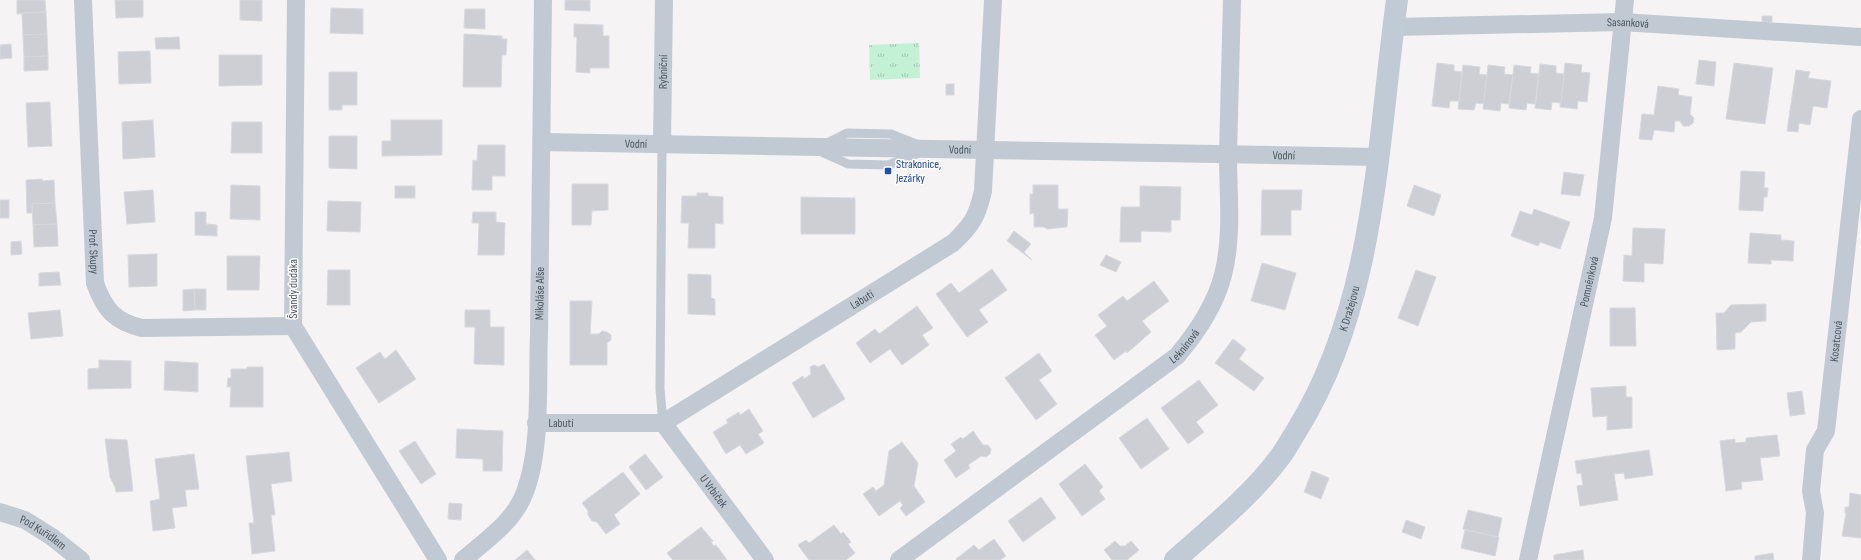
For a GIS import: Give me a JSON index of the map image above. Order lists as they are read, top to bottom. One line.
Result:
{"streets":{"street":["Sasanková","Rybniční","Vodní","Prof. Skupy","Pomněnková","Švandy dudáka","Mikoláše Alše","Labutí","K Dražejovu","Kosatcová","Leknínová","U Vrbiček","Pod Kuřidlem"]},"crossings":[["Sasanková","Pomněnková"],["Sasanková","K Dražejovu"],["Rybniční","Vodní"],["Vodní","Mikoláše Alše"],["Vodní","Labutí"],["Vodní","K Dražejovu"],["Vodní","Leknínová"],["Prof. Skupy","Švandy dudáka"],["Mikoláše Alše","Labutí"],["Labutí","U Vrbiček"]],"places":{"transit":["Strakonice, Jezárky"]}}
